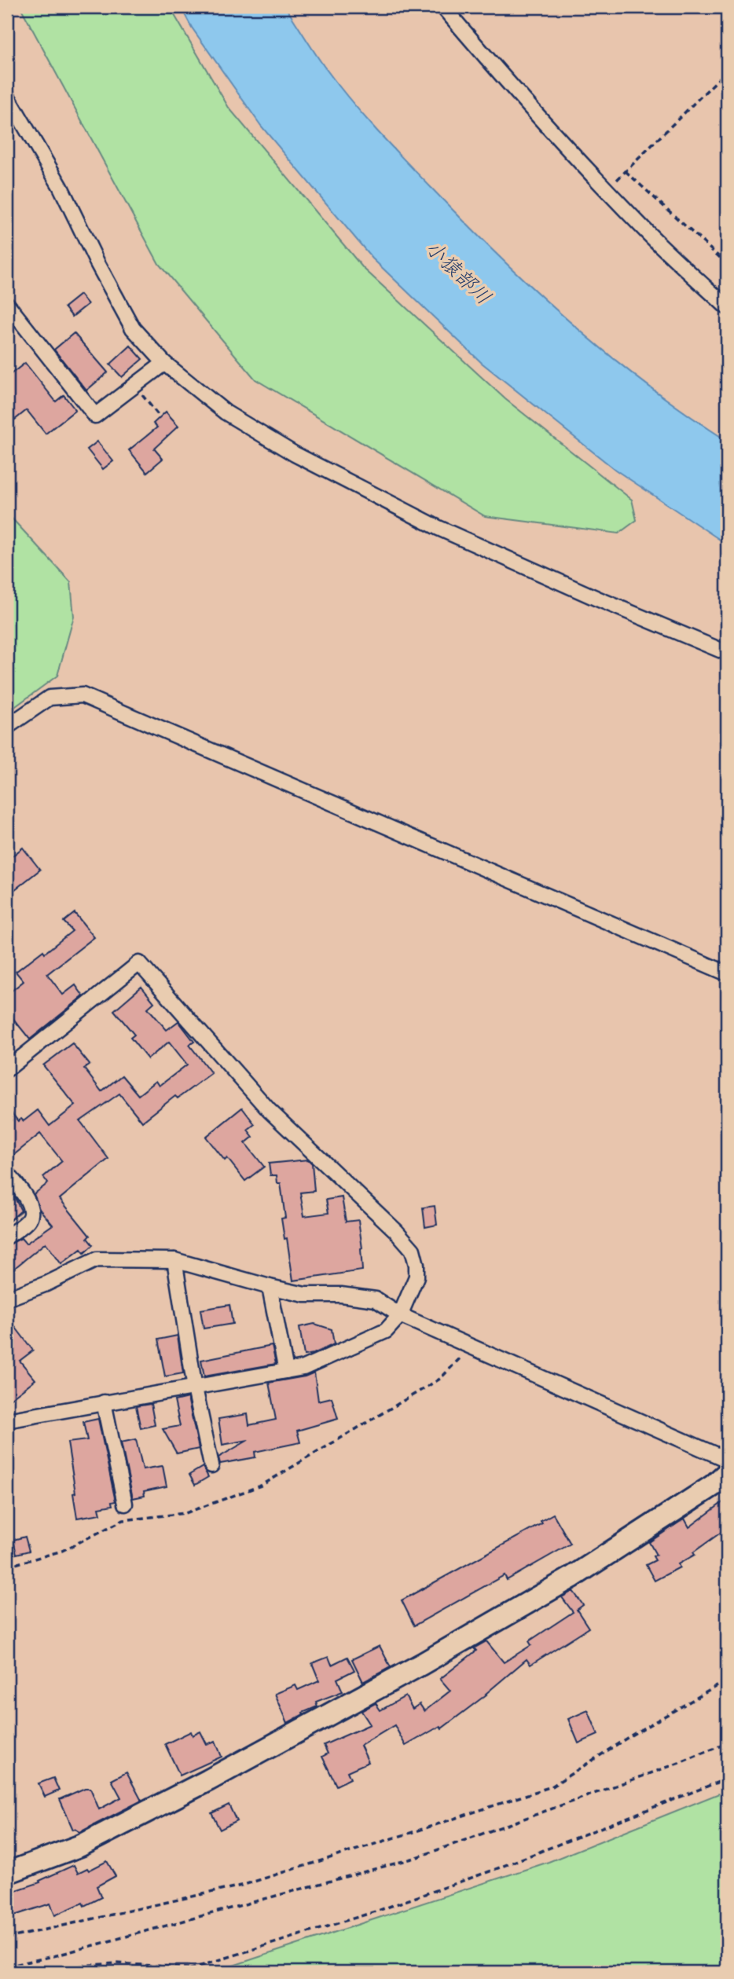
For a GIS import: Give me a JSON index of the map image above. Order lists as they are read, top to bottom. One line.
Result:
{"water":["小猿部川"]}
